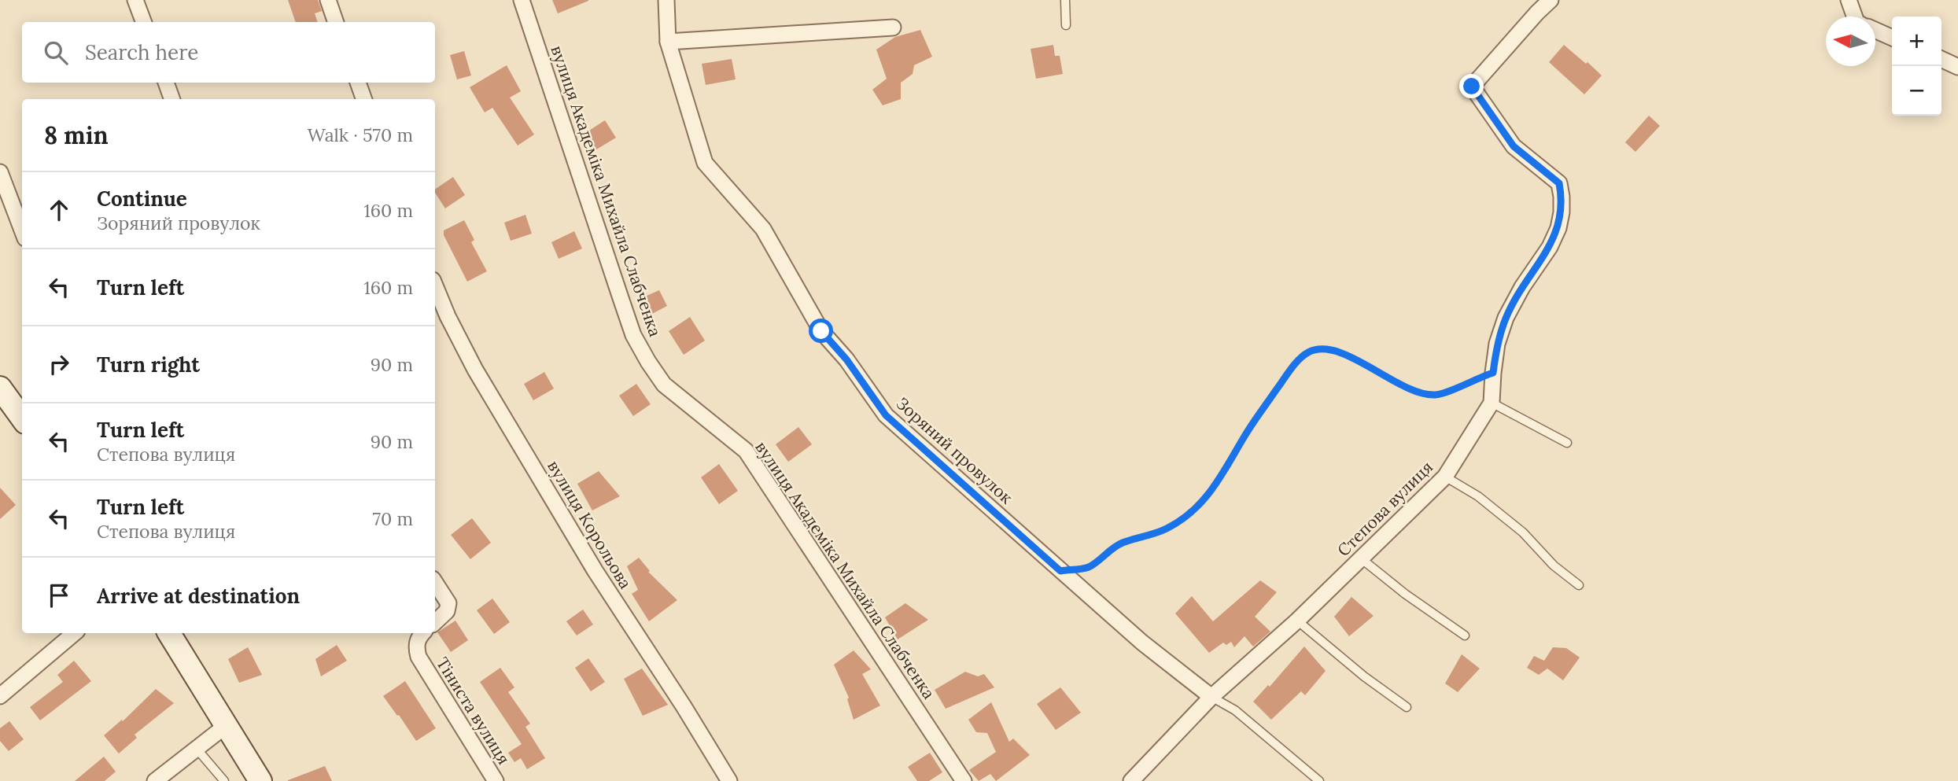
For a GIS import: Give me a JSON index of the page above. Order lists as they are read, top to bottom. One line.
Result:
{"streets":{"street":["вулиця Академіка Михайла Слабченка","Зоряний провулок","Степова вулиця","вулиця Корольова","Тіниста вулиця"]},"crossings":[["Зоряний провулок","Степова вулиця"]],"north":"left","page":{"map_buttons":["+","−"],"search":"Search here","heading":["8 min","Walk · 570 m"],"list":[["Continue","Зоряний провулок","160 m"],["Turn left","160 m"],["Turn right","90 m"],["Turn left","Степова вулиця","90 m"],["Turn left","Степова вулиця","70 m"],"Arrive at destination"]}}
